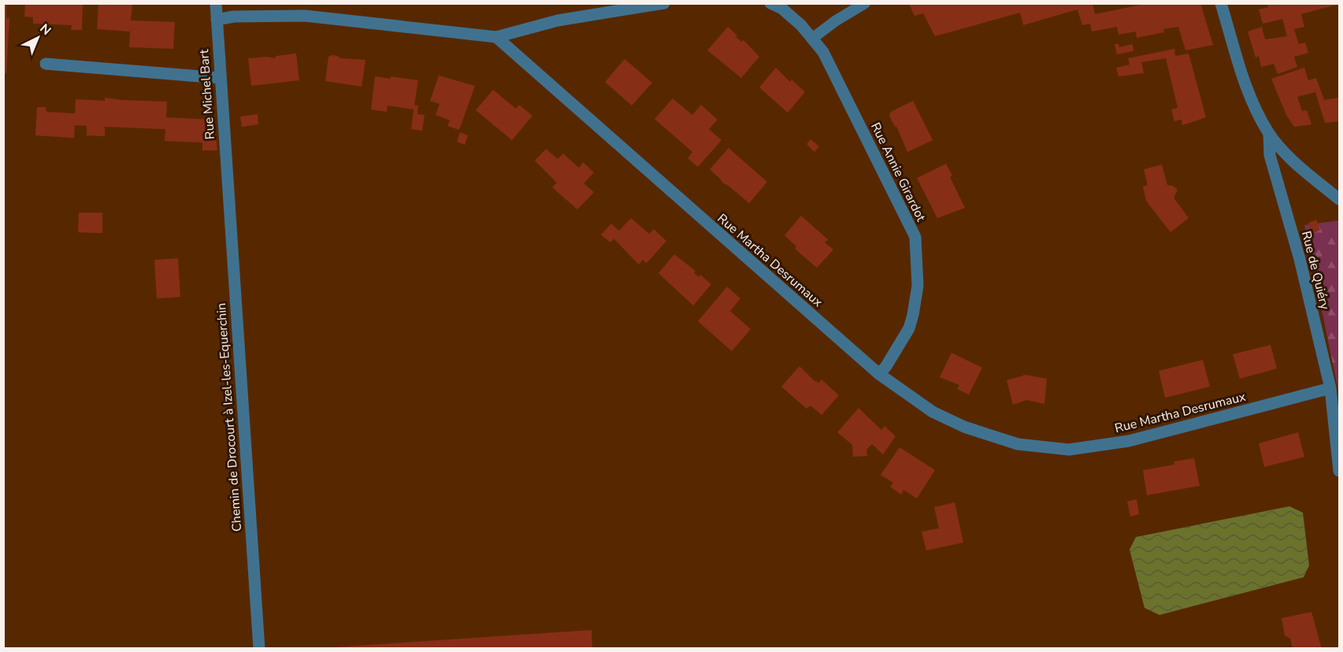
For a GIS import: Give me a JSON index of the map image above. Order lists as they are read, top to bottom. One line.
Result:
{"streets":{"street":["Rue Michel Bart","Rue Annie Girardot","Rue Martha Desrumaux","Rue de Quiéry","Chemin de Drocourt à Izel-les-Equerchin"]},"crossings":[["Rue Michel Bart","Chemin de Drocourt à Izel-les-Equerchin"],["Rue Annie Girardot","Rue Martha Desrumaux"],["Rue Martha Desrumaux","Rue de Quiéry"]],"north":"top right"}
